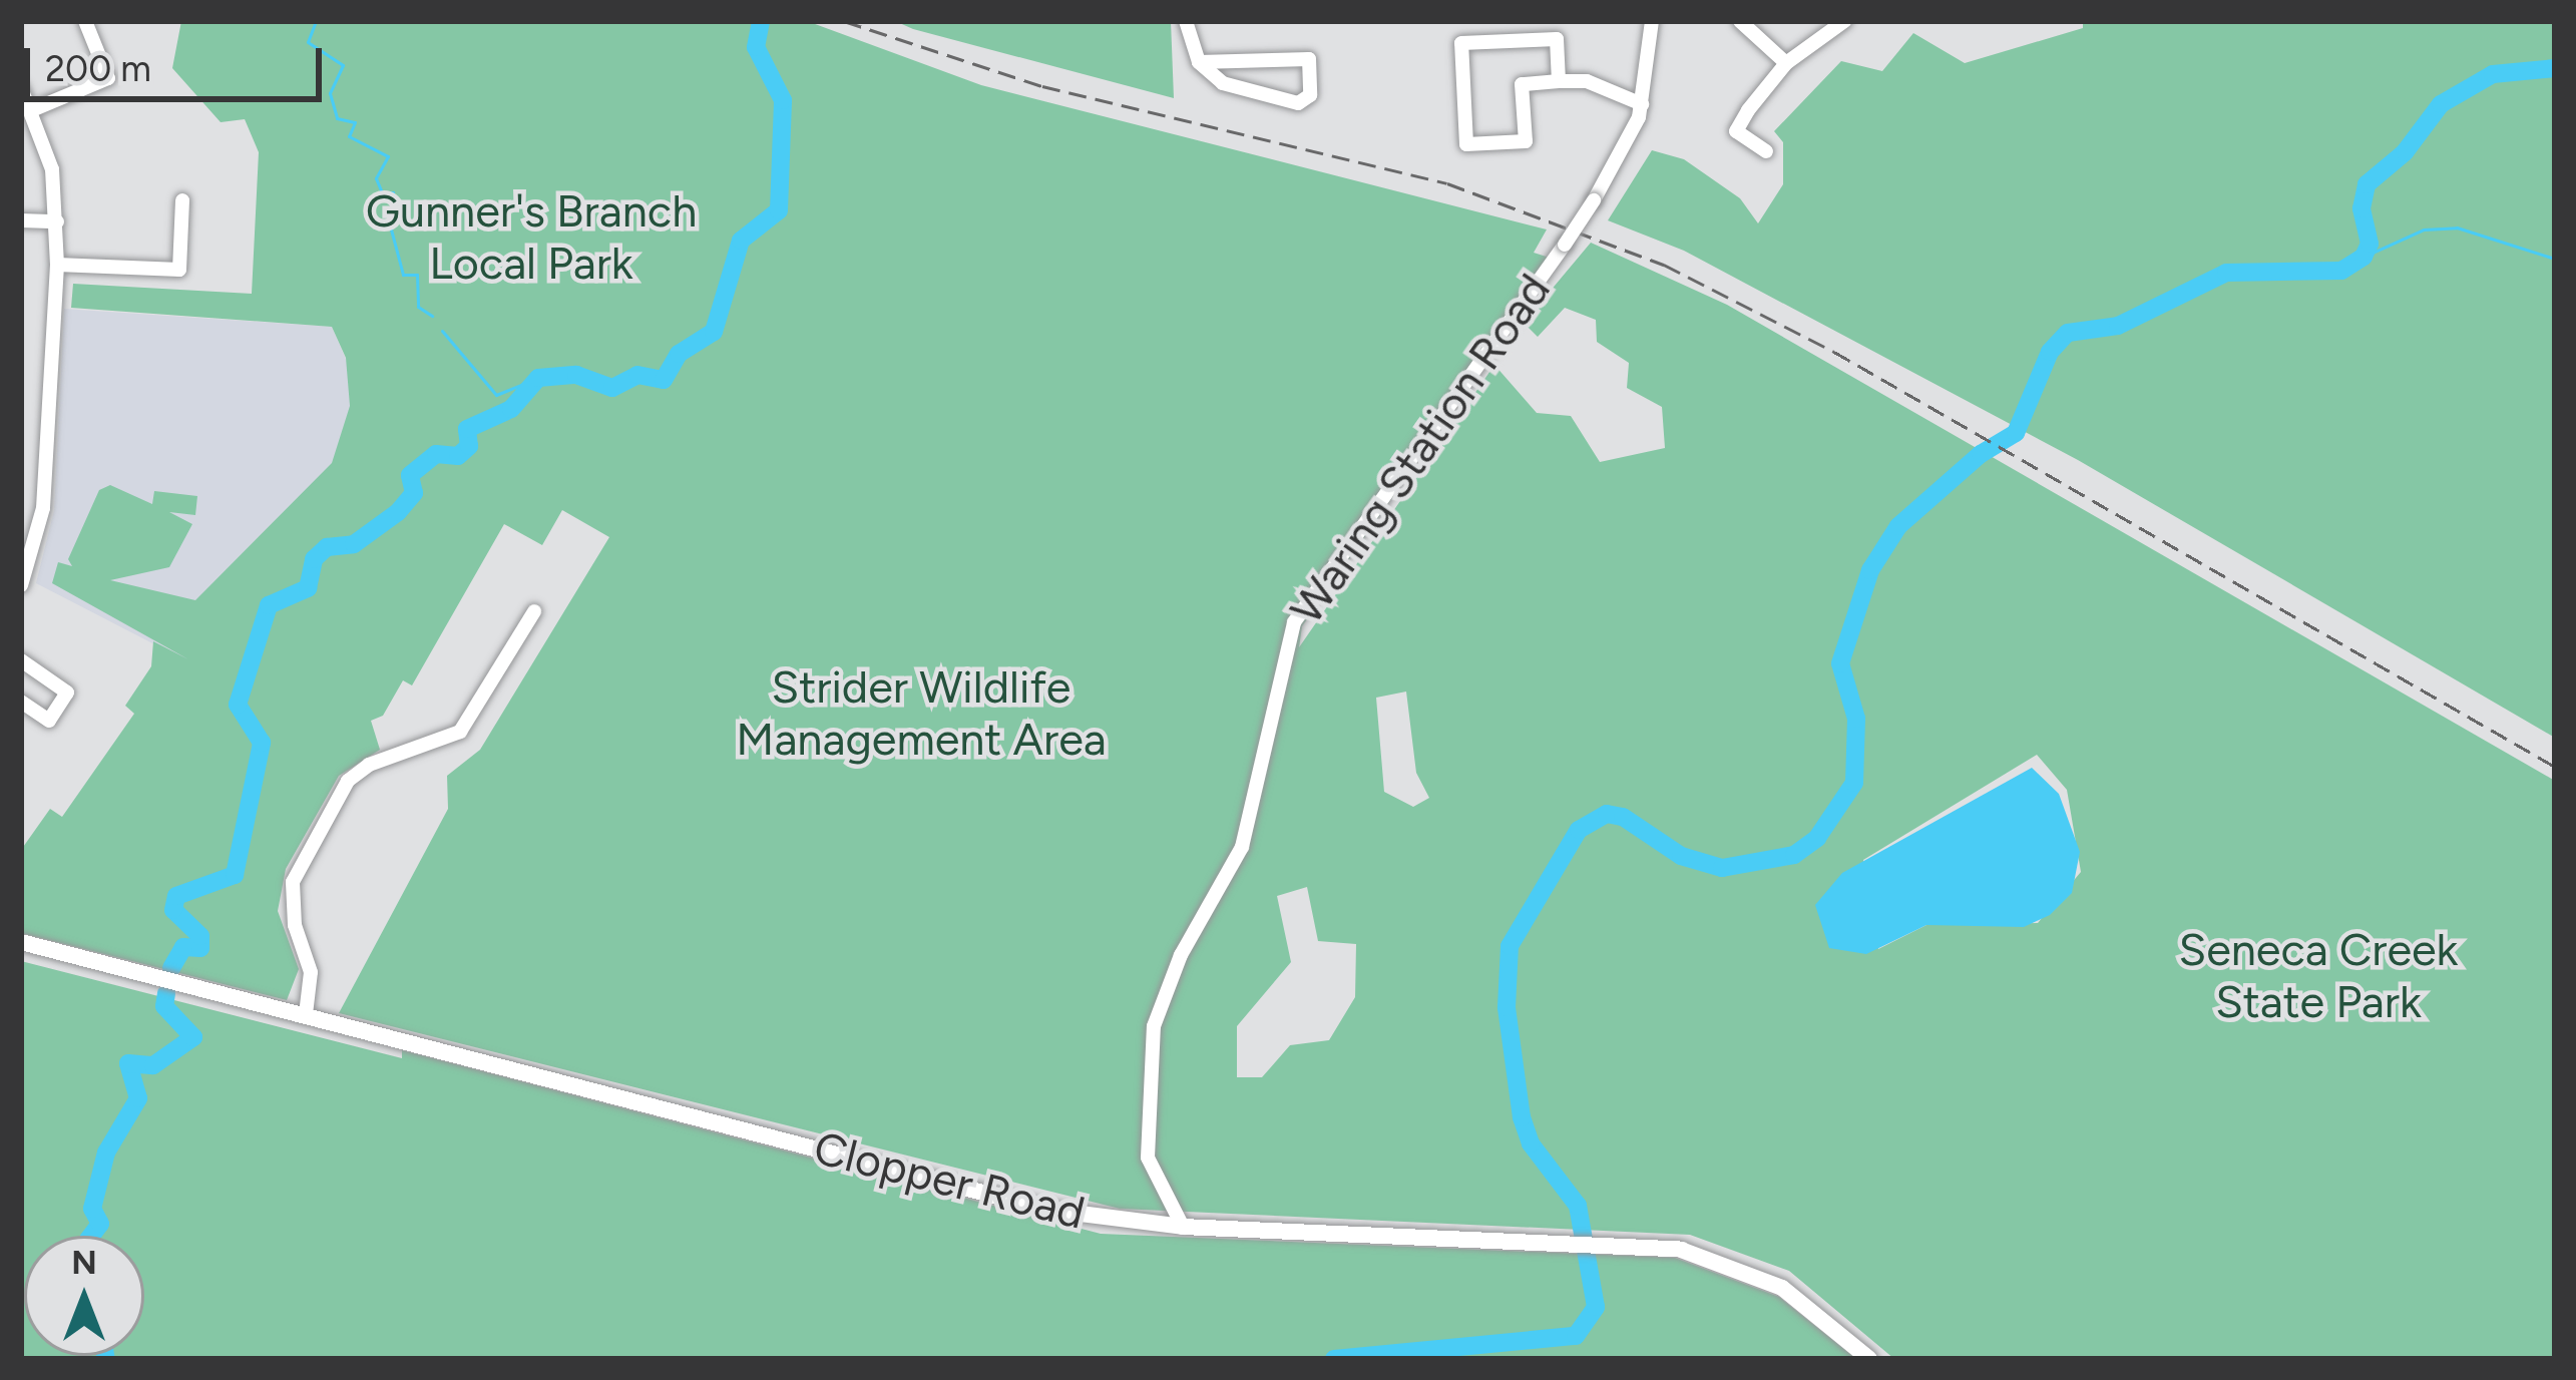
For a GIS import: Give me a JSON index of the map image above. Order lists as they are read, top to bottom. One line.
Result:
{"streets":{"main road":["Clopper Road"],"street":["Waring Station Road"]},"crossings":[["Waring Station Road","Clopper Road"]],"parks":["Gunner's Branch Local Park","Strider Wildlife Management Area","Seneca Creek State Park"],"scale_bar":"200 m","north":"top"}
